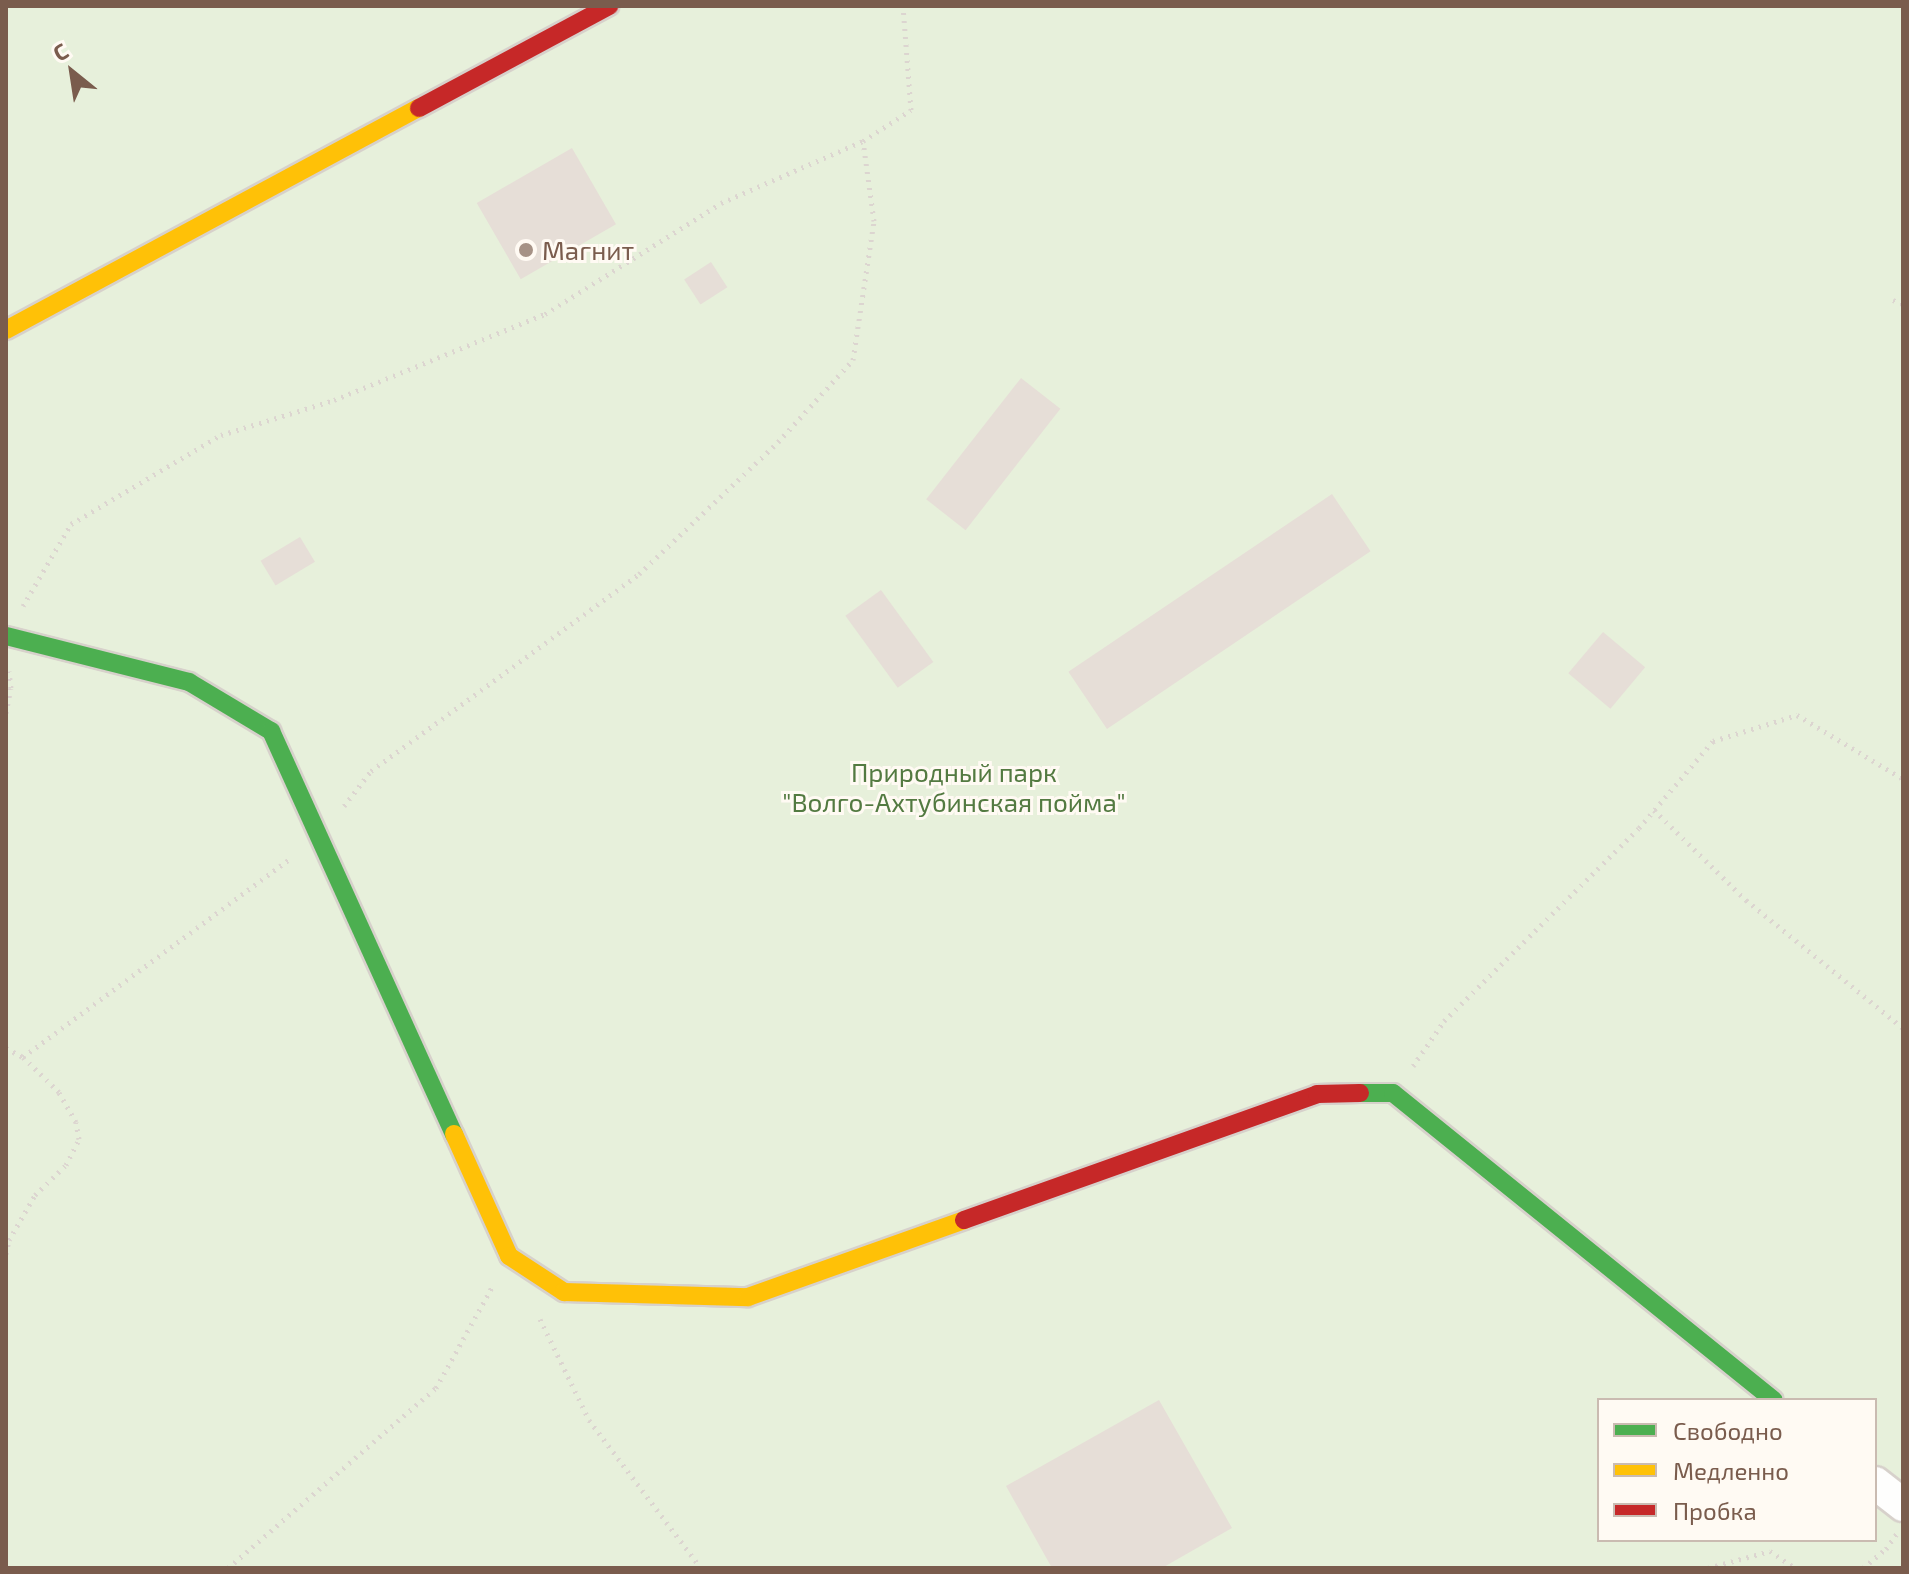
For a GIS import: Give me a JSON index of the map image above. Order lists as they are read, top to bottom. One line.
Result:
{"parks":["Природный парк \"Волго-Ахтубинская пойма\""],"places":["Магнит"],"legend":["Свободно","Медленно","Пробка"],"north":"top left"}
